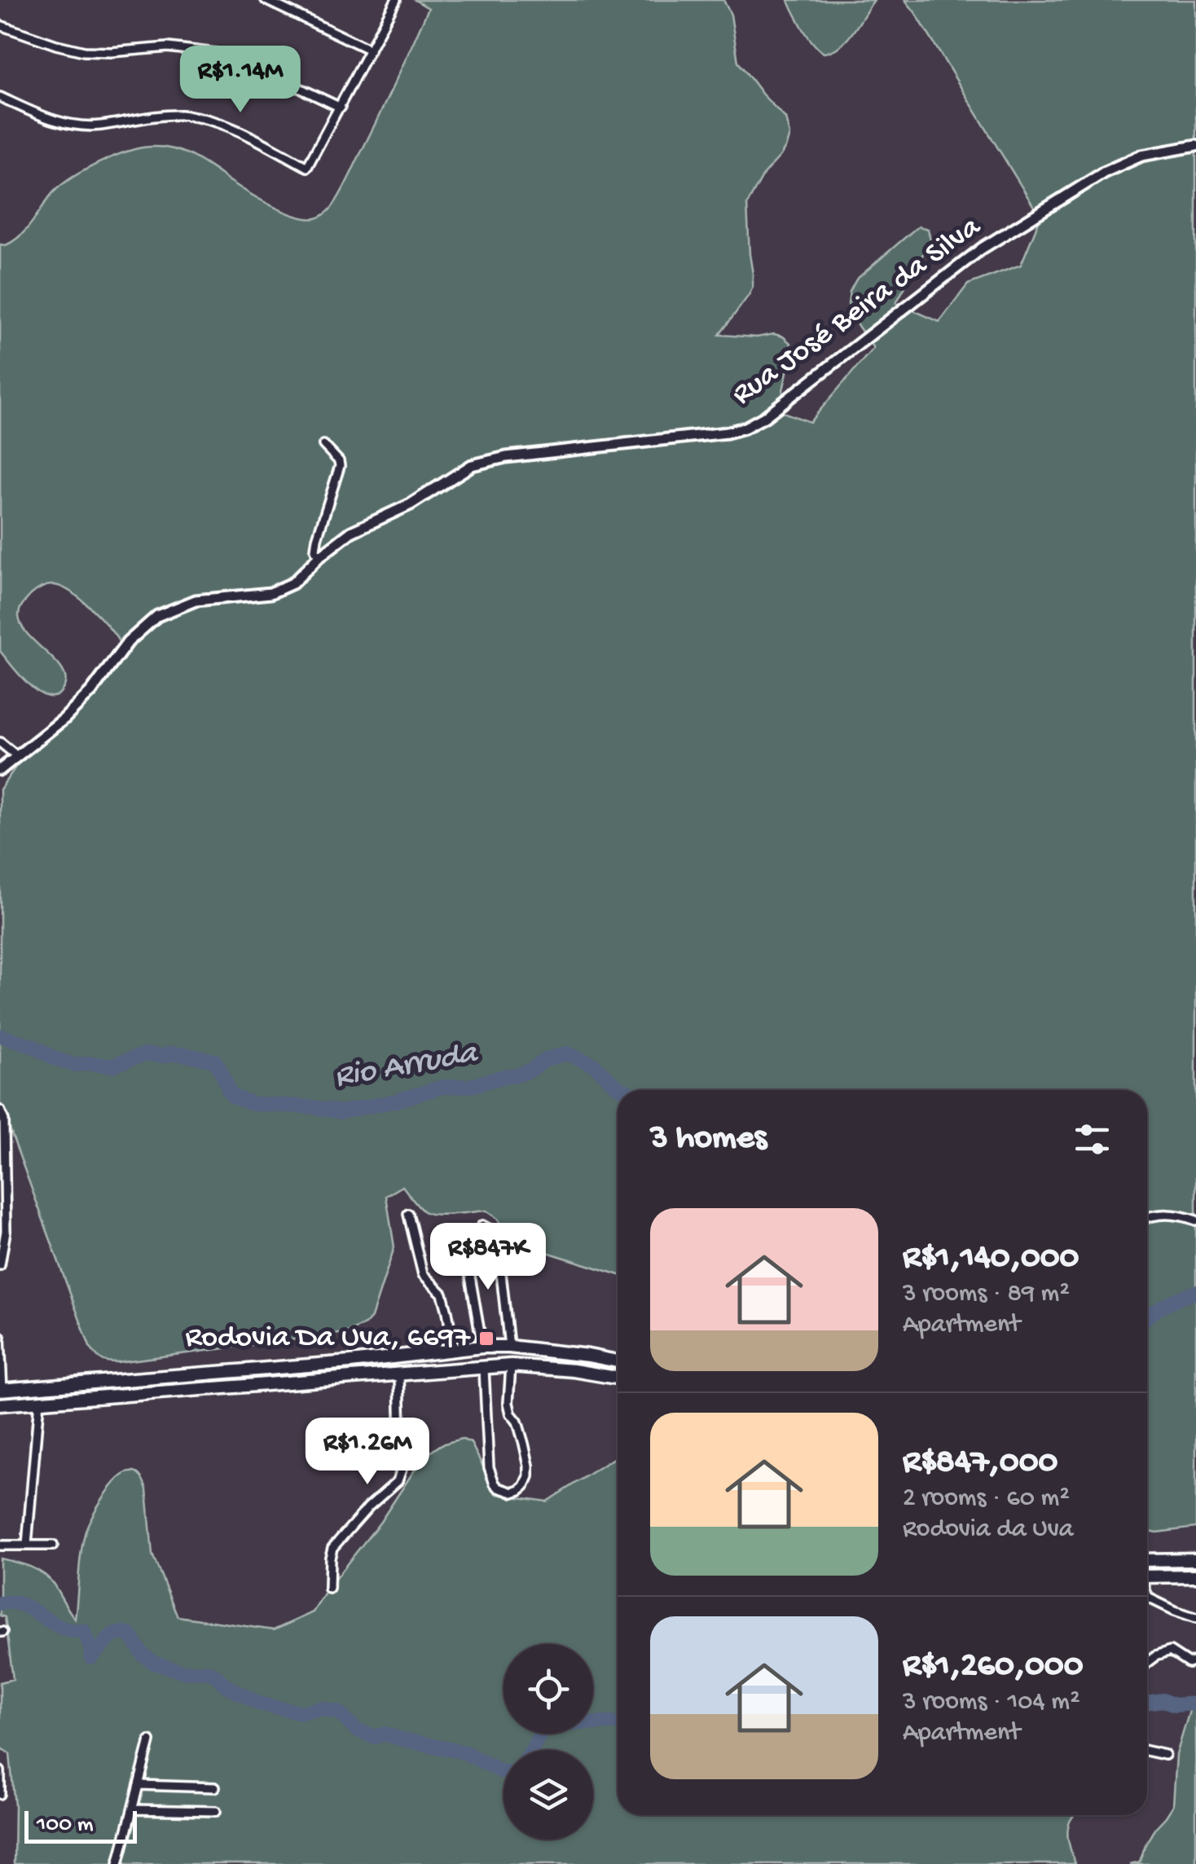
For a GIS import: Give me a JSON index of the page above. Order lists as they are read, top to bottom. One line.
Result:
{"streets":{"street":["Rua José Beira da Silva"]},"water":["Rio Arruda"],"places":{"transit":["Rodovia Da Uva, 6697"]},"scale_bar":"100 m","page":{"price":["R$1.14M","R$847K","R$1.26M"],"heading":"3 homes","list":[{"name":"R$1,140,000","note":"3 rooms · 89 m² · Apartment"},{"name":"R$847,000","note":"2 rooms · 60 m² · Rodovia da Uva"},{"name":"R$1,260,000","note":"3 rooms · 104 m² · Apartment"}],"scale":"100 m"}}
